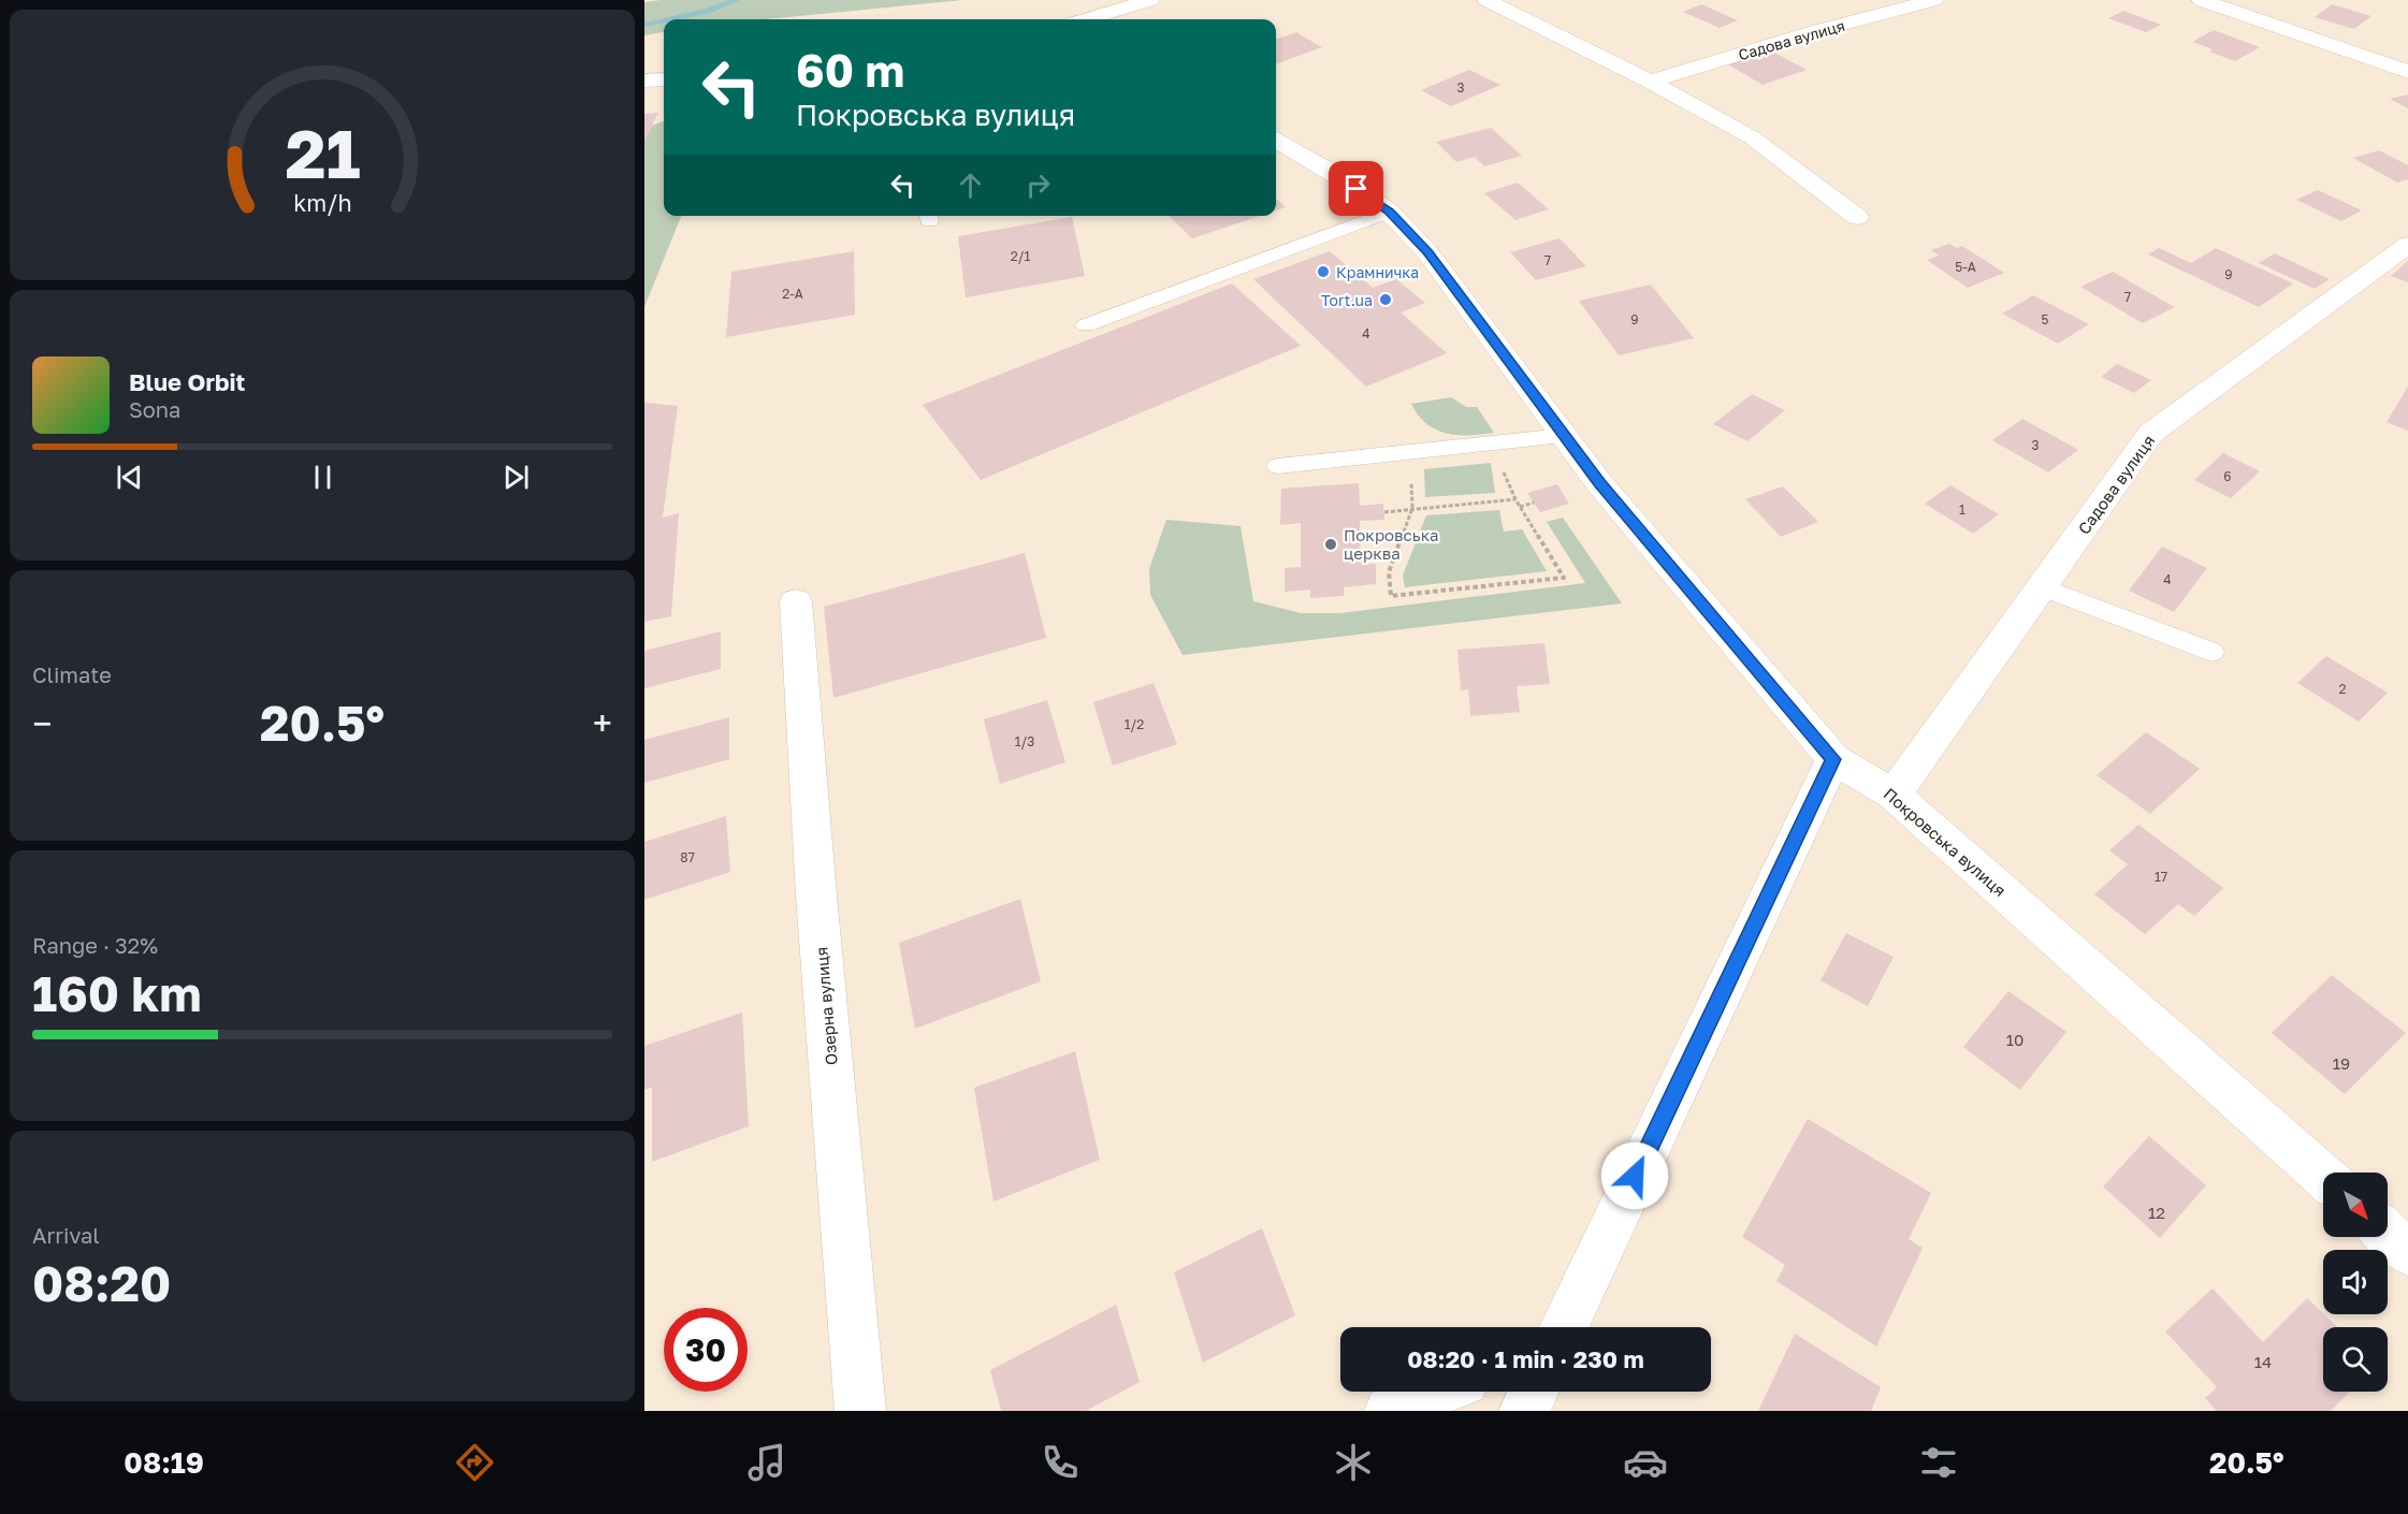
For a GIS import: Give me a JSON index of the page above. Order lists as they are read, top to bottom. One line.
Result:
{"streets":{"street":["Садова вулиця","Покровська вулиця","Озерна вулиця"]},"crossings":[["Садова вулиця","Покровська вулиця"]],"places":["Крамничка","Tort.ua","Покровська церква"],"house_numbers":["3","2/1","7","5-А","9","2-А","7","9","5","4","3","6","1","4","2","1/2","1/3","87","17","10","19","12","14"],"north":"bottom right","page":{"turn":["60 m","Покровська вулиця"],"song":["Blue Orbit","Sona"],"tile":["Climate",["Range · 32%","160 km"],["Arrival","08:20"]],"heat":["−","20.5°","+"],"limit":"30","trip":"08:20 · 1 min · 230 m","tabs":["08:19","20.5°"],"gauge":["21","km/h"]}}
